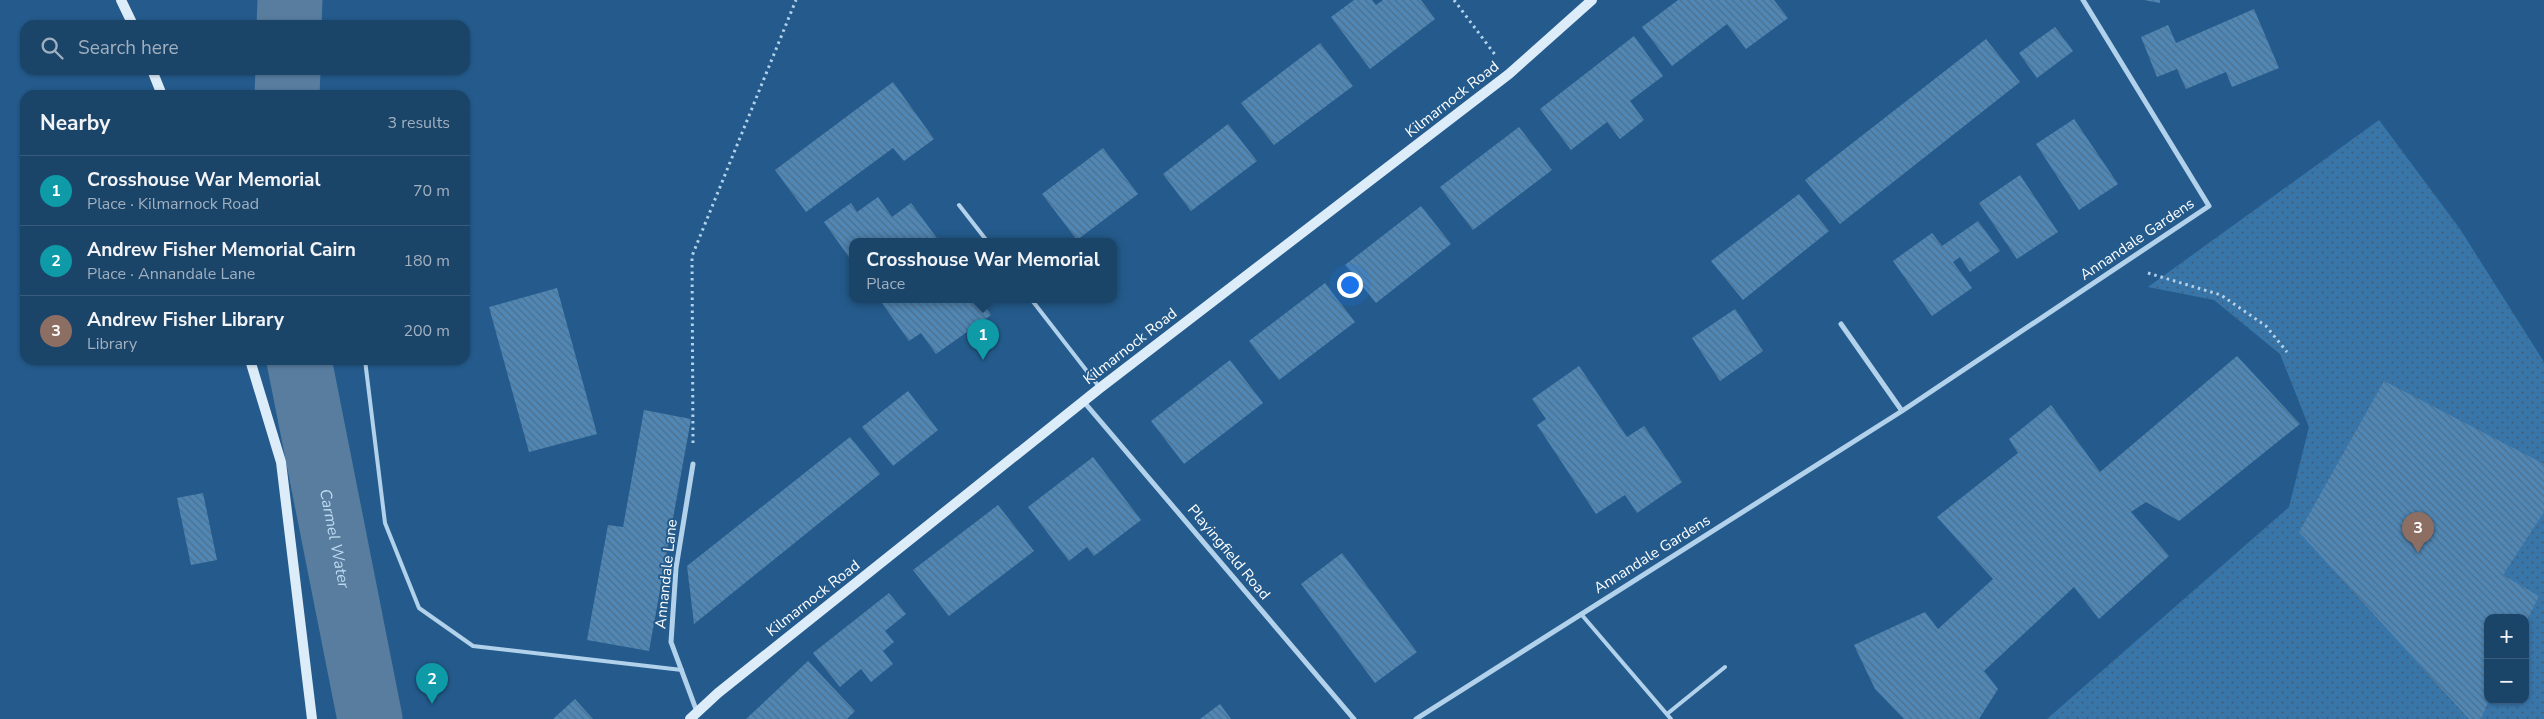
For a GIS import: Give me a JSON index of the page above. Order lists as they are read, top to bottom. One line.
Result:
{"streets":{"main road":["Kilmarnock Road"],"street":["Annandale Gardens","Playingfield Road","Annandale Lane"]},"crossings":[["Kilmarnock Road","Playingfield Road"],["Kilmarnock Road","Annandale Lane"]],"water":["Carmel Water"],"page":{"search":"Search here","heading":["Nearby","3 results"],"list":[{"mark":"1","name":"Crosshouse War Memorial","note":"Place · Kilmarnock Road","value":"70 m"},{"mark":"2","name":"Andrew Fisher Memorial Cairn","note":"Place · Annandale Lane","value":"180 m"},{"mark":"3","name":"Andrew Fisher Library","note":"Library","value":"200 m"}],"popup":["Crosshouse War Memorial","Place"],"pins":["1","3","2"],"map_buttons":["+","−"]}}
